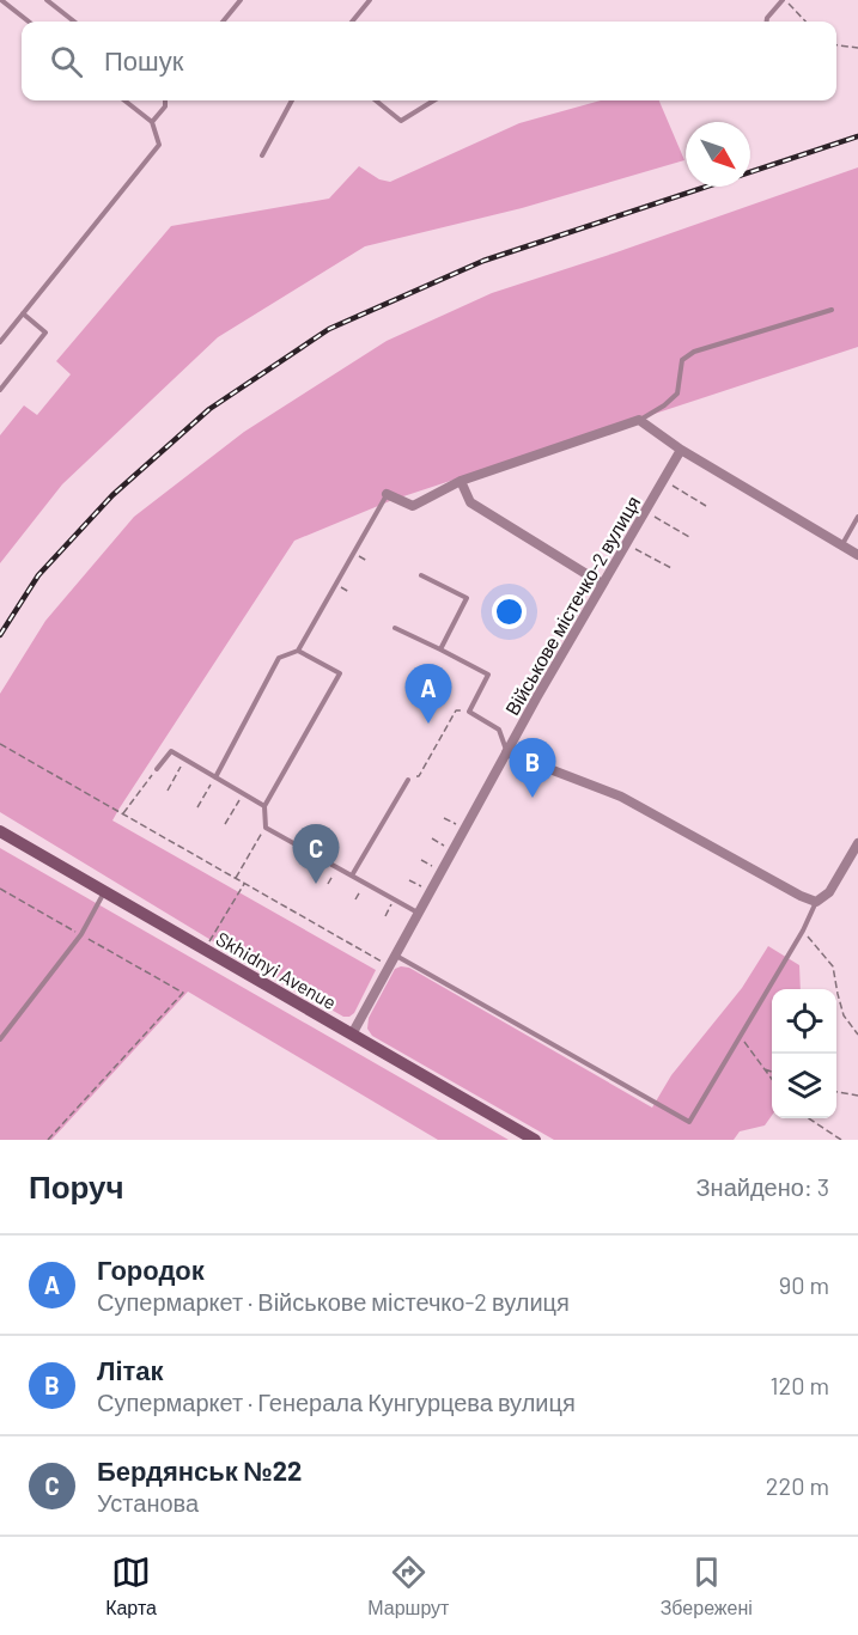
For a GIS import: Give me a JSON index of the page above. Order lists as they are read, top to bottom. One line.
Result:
{"streets":{"main road":["Skhidnyi Avenue"],"street":["Військове містечко-2 вулиця"]},"crossings":[["Військове містечко-2 вулиця","Skhidnyi Avenue"]],"north":"bottom right","page":{"search":"Пошук","pins":["A","B","C"],"heading":["Поруч","Знайдено: 3"],"list":[{"mark":"A","name":"Городок","note":"Супермаркет · Військове містечко-2 вулиця","value":"90 m"},{"mark":"B","name":"Літак","note":"Супермаркет · Генерала Кунгурцева вулиця","value":"120 m"},{"mark":"C","name":"Бердянськ №22","note":"Установа","value":"220 m"}],"nav":["Карта","Маршрут","Збережені"]}}
